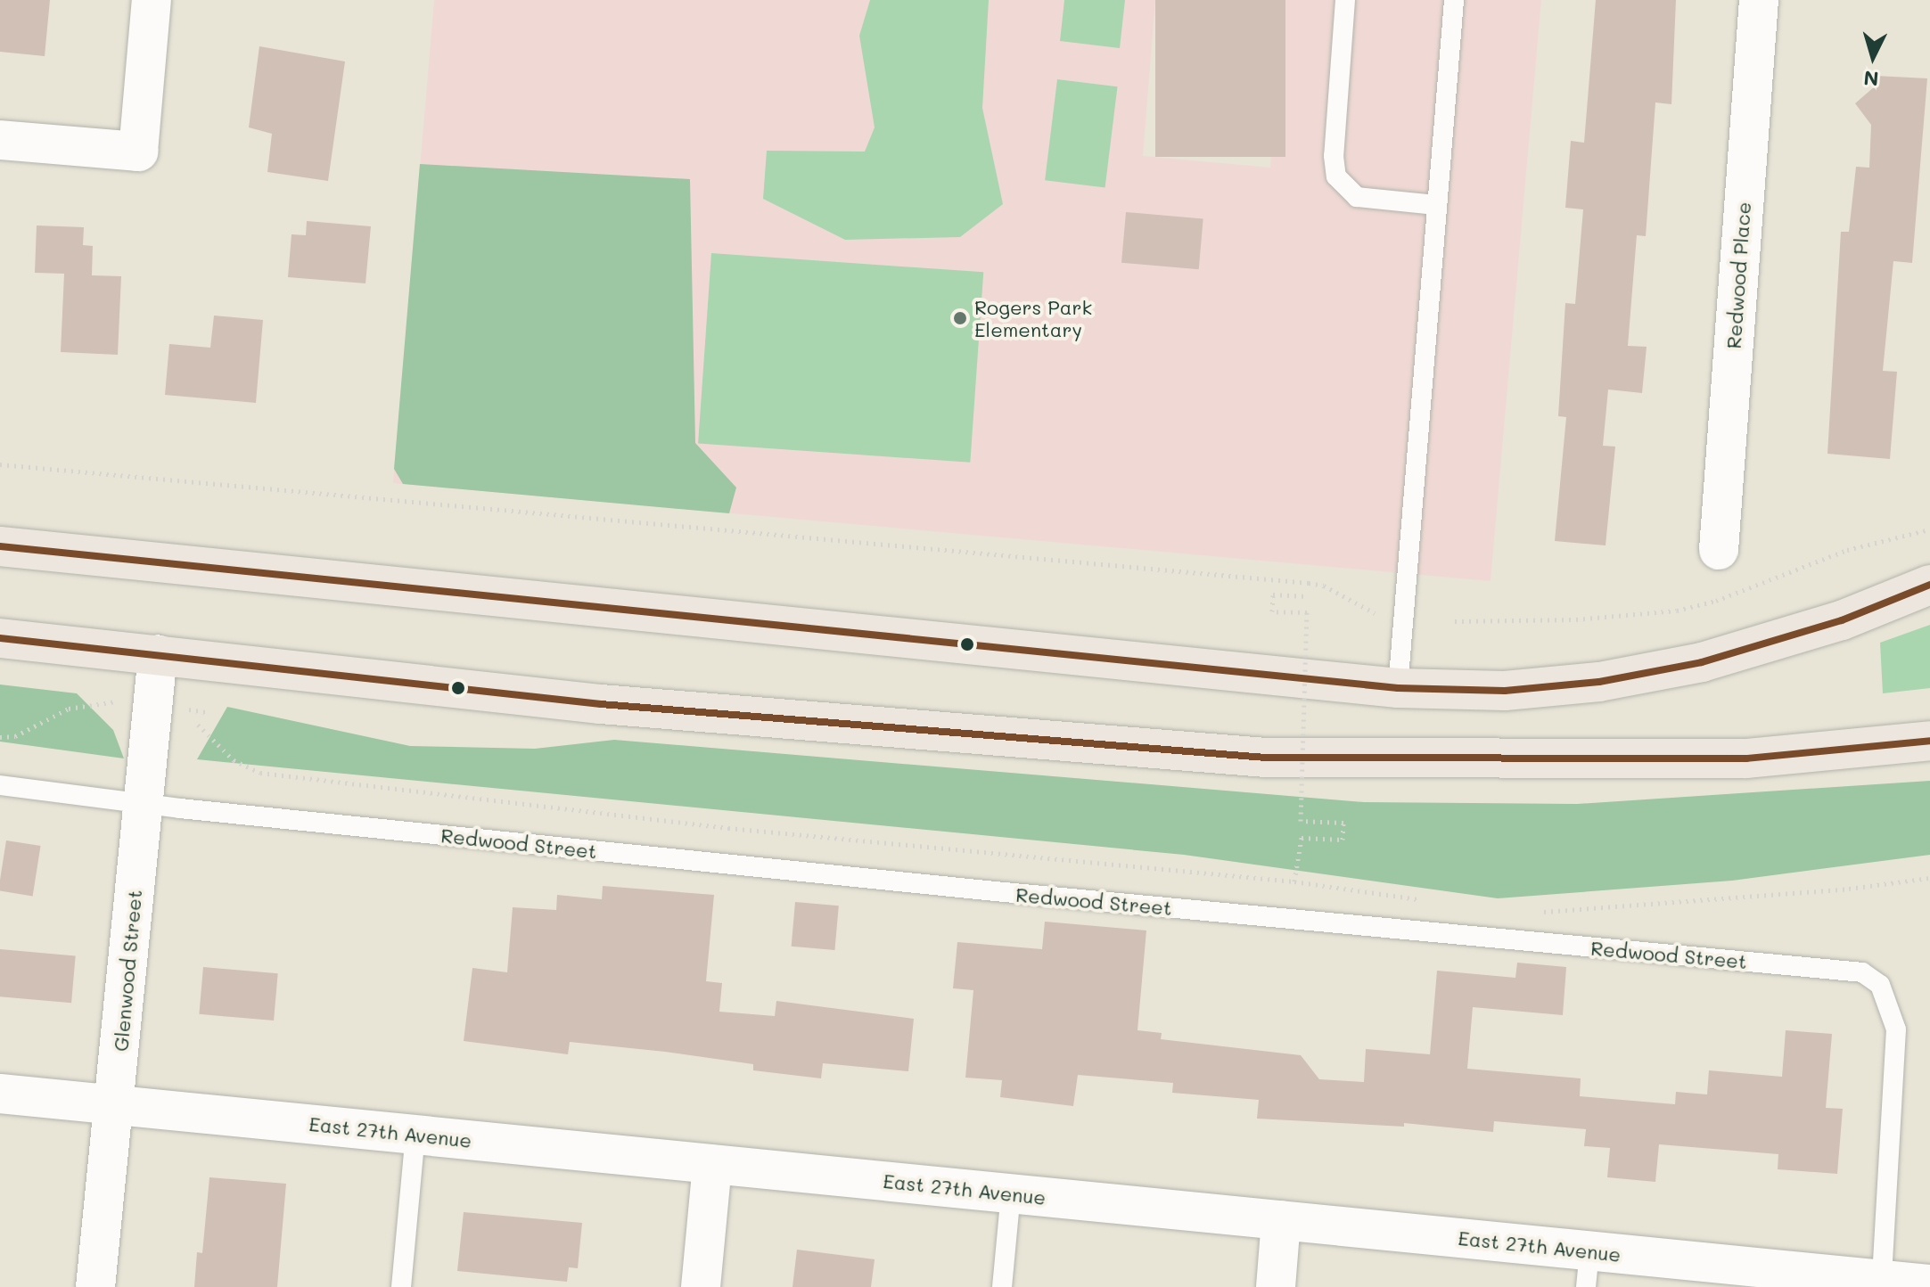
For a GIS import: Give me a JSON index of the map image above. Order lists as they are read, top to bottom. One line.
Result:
{"streets":{"street":["Redwood Place","Glenwood Street","East 27th Avenue"],"lane":["Redwood Street"]},"crossings":[["Redwood Street","Glenwood Street"],["Redwood Street","East 27th Avenue"],["Glenwood Street","East 27th Avenue"]],"places":["Rogers Park Elementary"],"north":"bottom"}
